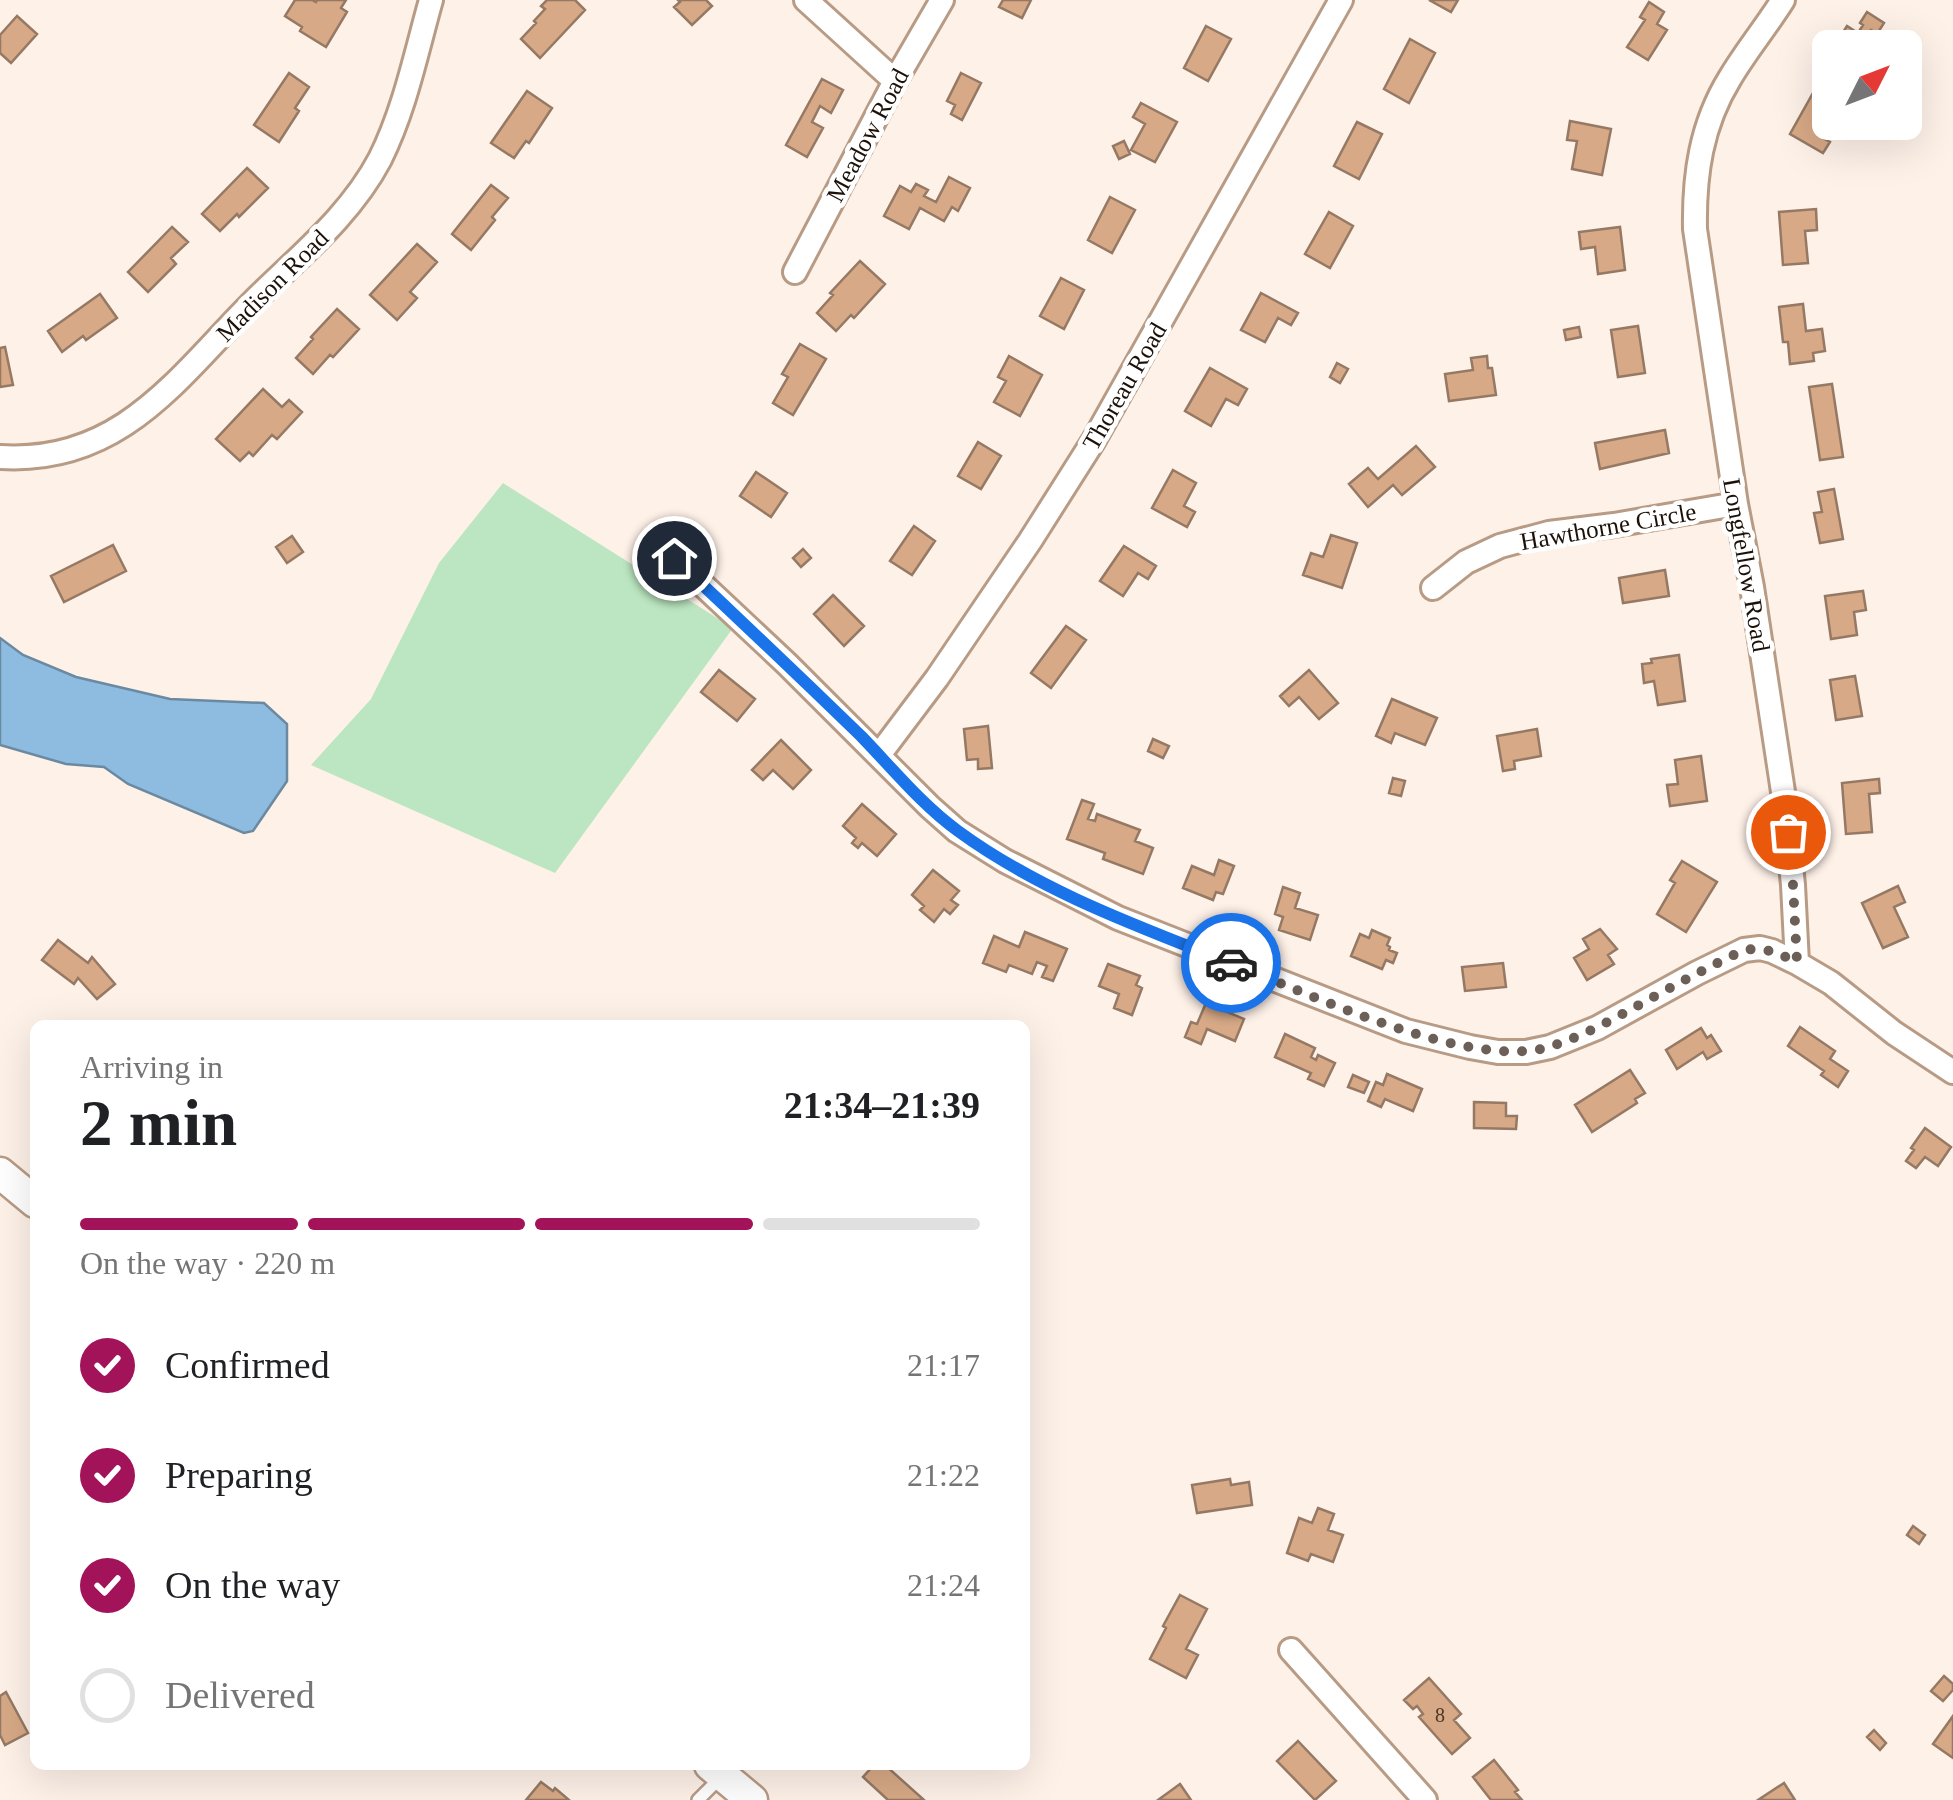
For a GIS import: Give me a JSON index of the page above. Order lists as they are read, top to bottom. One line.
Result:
{"streets":{"street":["Meadow Road","Madison Road","Thoreau Road","Hawthorne Circle","Longfellow Road"]},"crossings":[["Hawthorne Circle","Longfellow Road"]],"house_numbers":["8"],"north":"top right","page":{"heading":["2 min","Arriving in","21:34–21:39"],"bar":"On the way · 220 m","list":[["Confirmed","21:17"],["Preparing","21:22"],["On the way","21:24"],"Delivered"]}}
